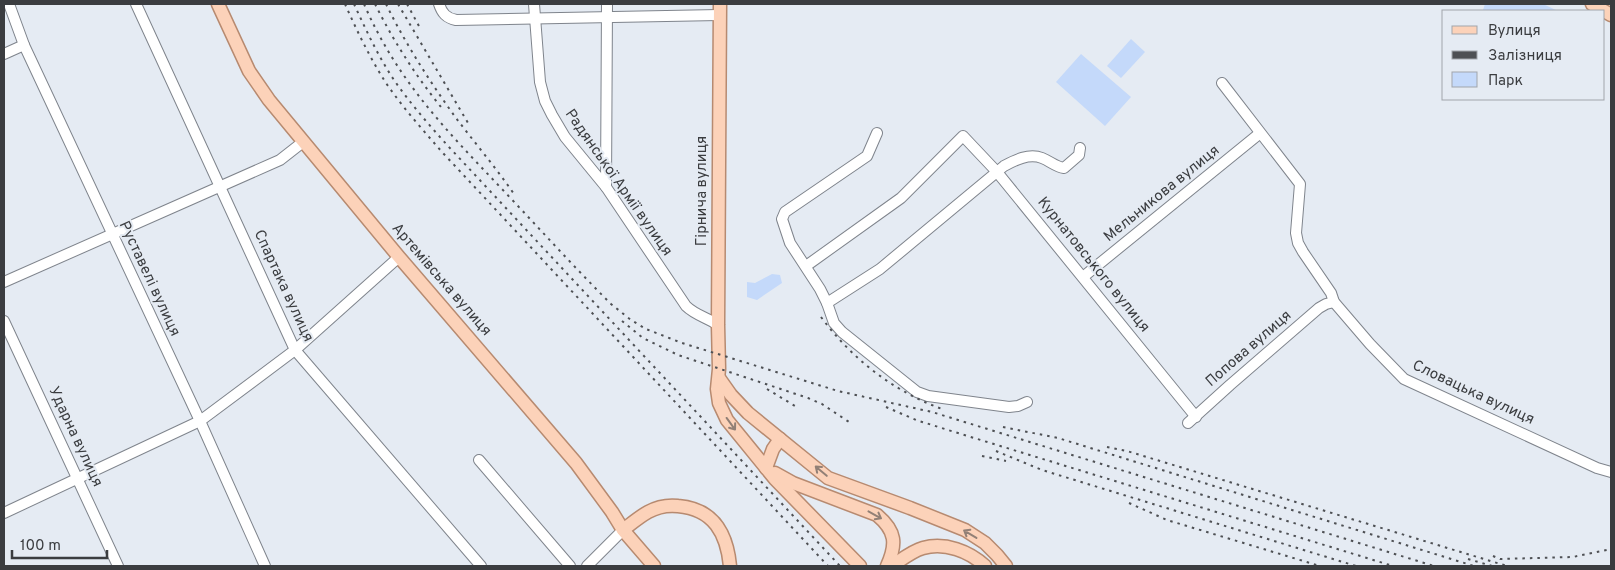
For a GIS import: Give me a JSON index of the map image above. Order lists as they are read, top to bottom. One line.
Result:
{"streets":{"main road":["Гірнича вулиця","Артемівська вулиця"],"street":["Радянської Армії вулиця","Мельникова вулиця","Курнатовського вулиця","Руставелі вулиця","Спартака вулиця","Попова вулиця","Словацька вулиця","Ударна вулиця"]},"crossings":[["Радянської Армії вулиця","Гірнича вулиця"],["Мельникова вулиця","Курнатовського вулиця"],["Мельникова вулиця","Словацька вулиця"],["Курнатовського вулиця","Попова вулиця"],["Попова вулиця","Словацька вулиця"]],"legend":["Вулиця","Залізниця","Парк"],"scale_bar":"100 m"}
